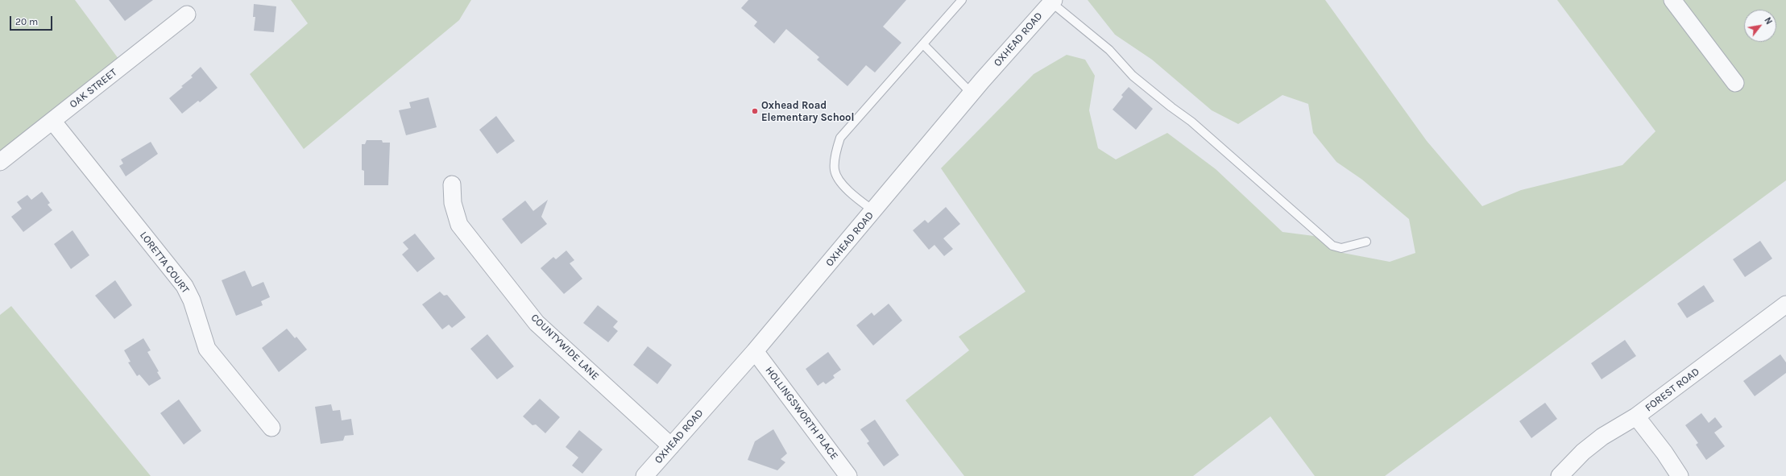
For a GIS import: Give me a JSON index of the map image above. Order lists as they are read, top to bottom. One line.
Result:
{"streets":{"street":["OXHEAD ROAD","OAK STREET","LORETTA COURT","COUNTYWIDE LANE","FOREST ROAD","HOLLINGSWORTH PLACE"]},"crossings":[["OXHEAD ROAD","COUNTYWIDE LANE"],["OXHEAD ROAD","HOLLINGSWORTH PLACE"],["OAK STREET","LORETTA COURT"]],"places":["Oxhead Road Elementary School"],"scale_bar":"20 m","north":"top right"}
